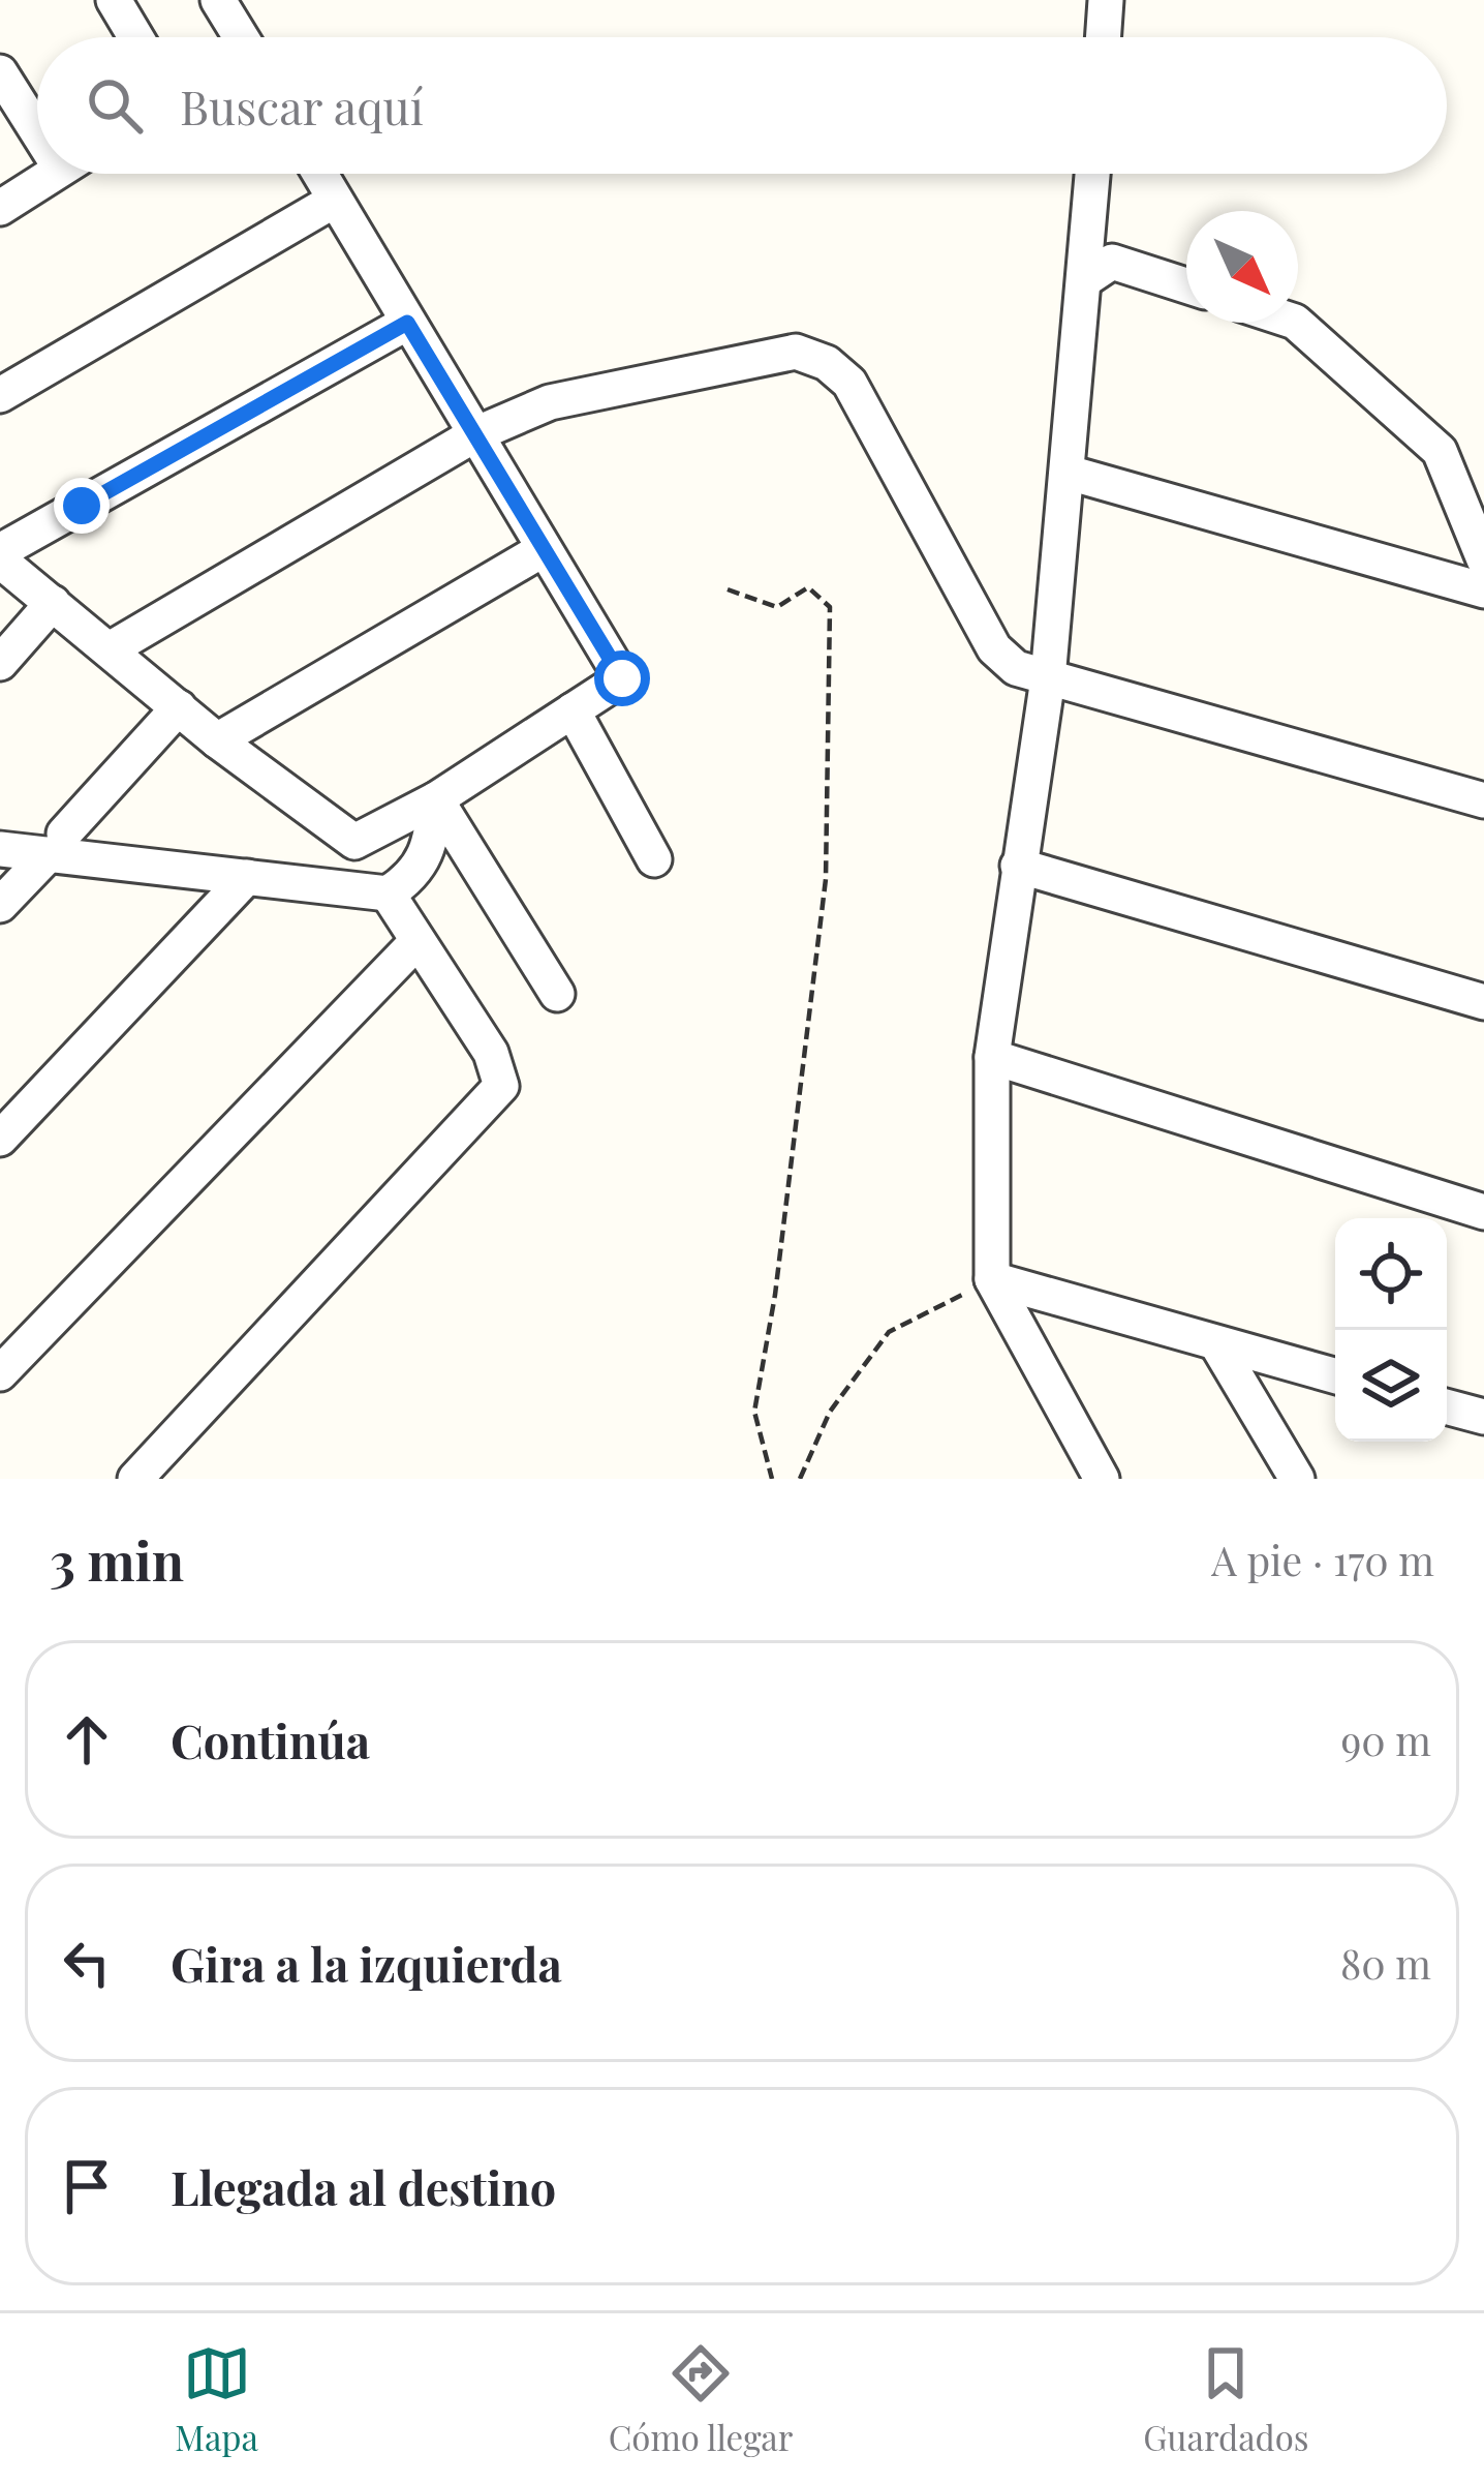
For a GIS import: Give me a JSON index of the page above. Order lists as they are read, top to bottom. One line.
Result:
{"north":"bottom right","page":{"search":"Buscar aquí","heading":["3 min","A pie · 170 m"],"list":[["Continúa","90 m"],["Gira a la izquierda","80 m"],"Llegada al destino"],"nav":["Mapa","Cómo llegar","Guardados"]}}
